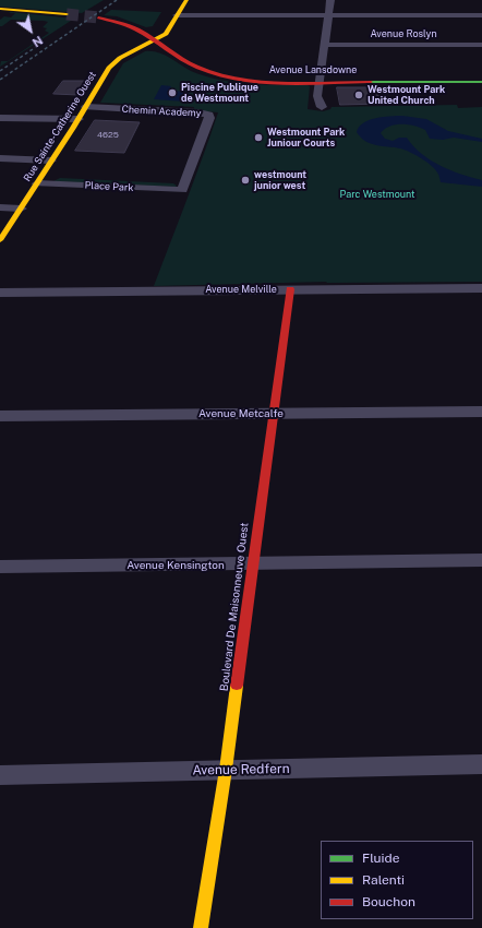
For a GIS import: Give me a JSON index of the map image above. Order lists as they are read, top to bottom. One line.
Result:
{"streets":{"street":["Avenue Roslyn","Avenue Lansdowne","Chemin Academy","Rue Sainte-Catherine Ouest","Place Park","Avenue Melville","Avenue Metcalfe","Avenue Kensington","Boulevard De Maisonneuve Ouest","Avenue Redfern"]},"crossings":[["Avenue Lansdowne","Rue Sainte-Catherine Ouest"],["Chemin Academy","Rue Sainte-Catherine Ouest"],["Chemin Academy","Place Park"],["Rue Sainte-Catherine Ouest","Place Park"],["Avenue Melville","Boulevard De Maisonneuve Ouest"],["Avenue Metcalfe","Boulevard De Maisonneuve Ouest"],["Avenue Kensington","Boulevard De Maisonneuve Ouest"],["Boulevard De Maisonneuve Ouest","Avenue Redfern"]],"parks":["Parc Westmount"],"places":["Piscine Publique de Westmount","Westmount Park United Church","Westmount Park Juniour Courts","westmount junior west"],"house_numbers":["4625"],"legend":["Fluide","Ralenti","Bouchon"],"north":"bottom right"}
